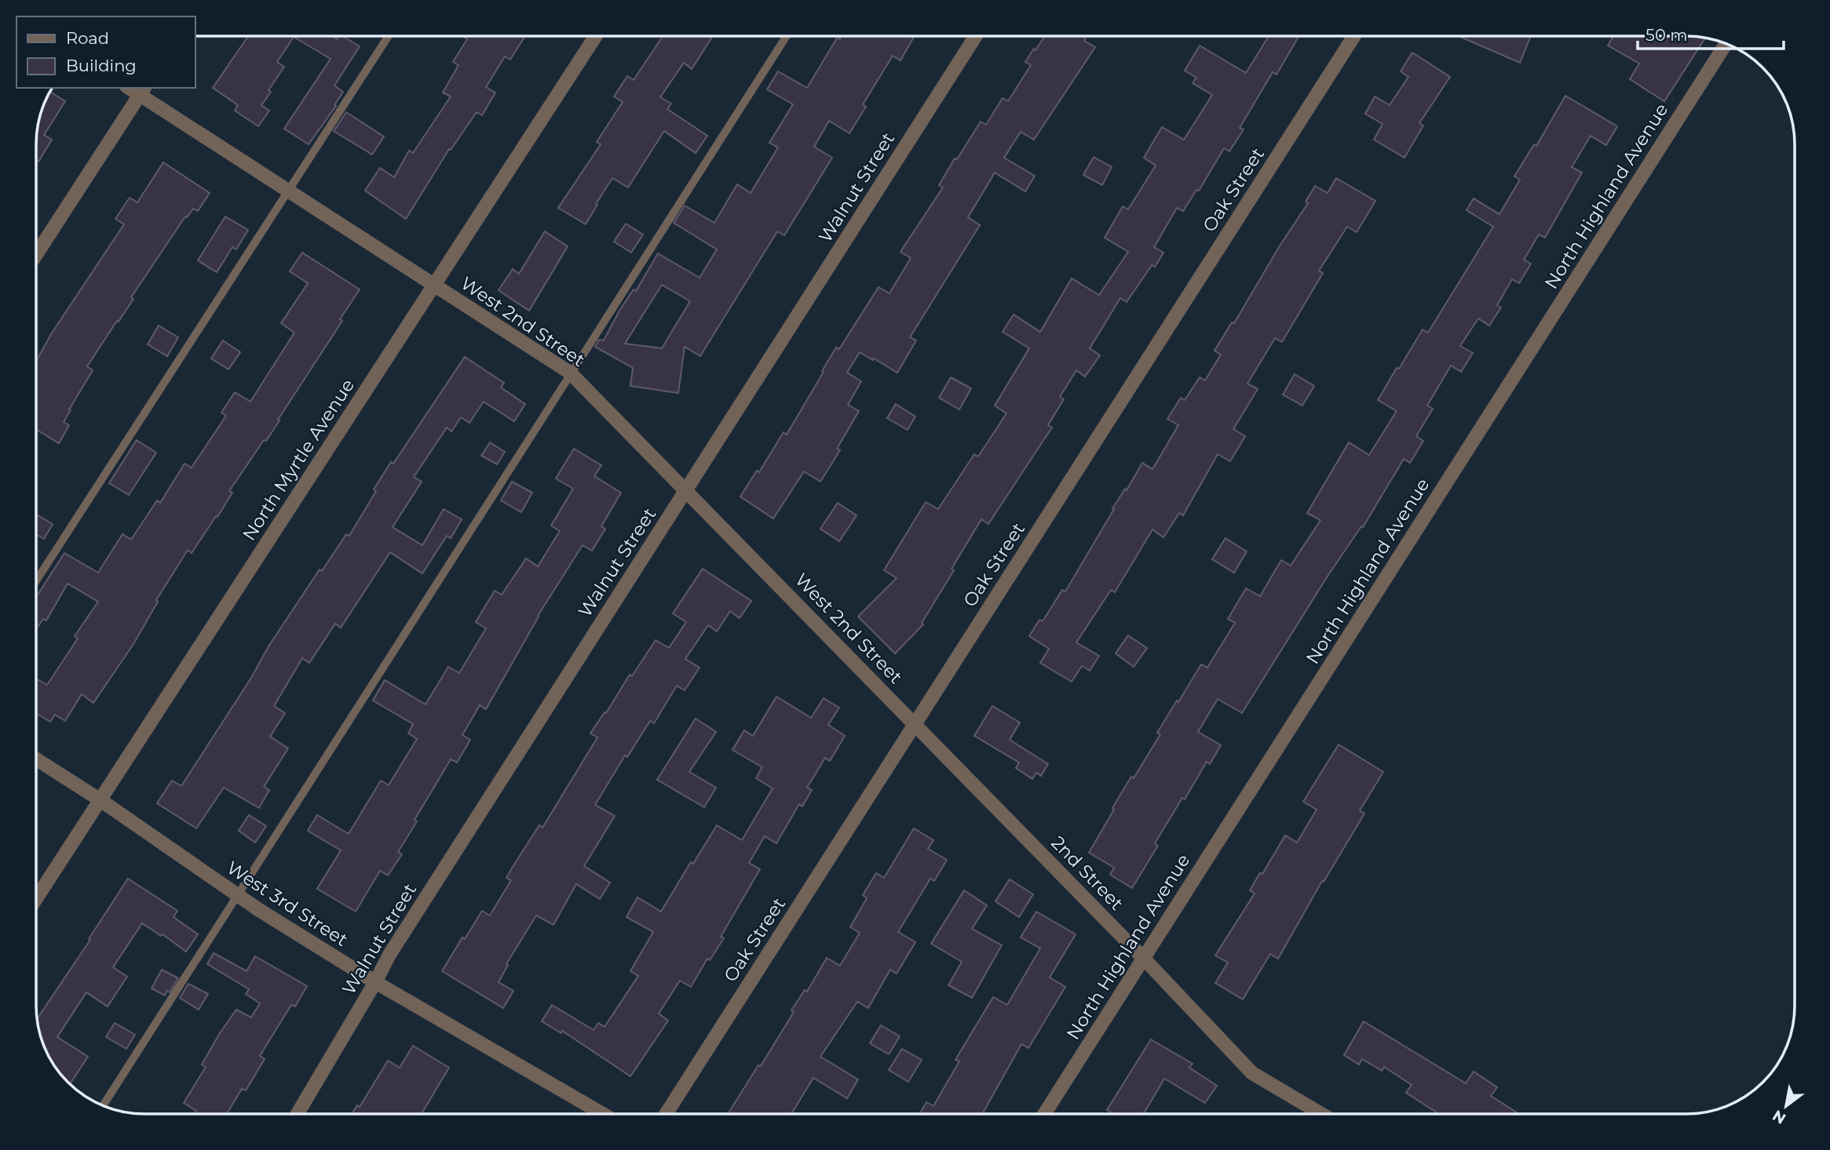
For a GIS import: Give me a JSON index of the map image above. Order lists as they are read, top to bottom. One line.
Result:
{"streets":{"street":["Walnut Street","Oak Street","North Highland Avenue","West 2nd Street","North Myrtle Avenue","2nd Street","West 3rd Street"]},"crossings":[["Walnut Street","West 2nd Street"],["Walnut Street","West 3rd Street"],["Oak Street","West 2nd Street"],["Oak Street","2nd Street"],["North Highland Avenue","2nd Street"],["West 2nd Street","North Myrtle Avenue"],["West 2nd Street","2nd Street"],["North Myrtle Avenue","West 3rd Street"]],"legend":["Road","Building"],"scale_bar":"50 m","north":"bottom left"}
